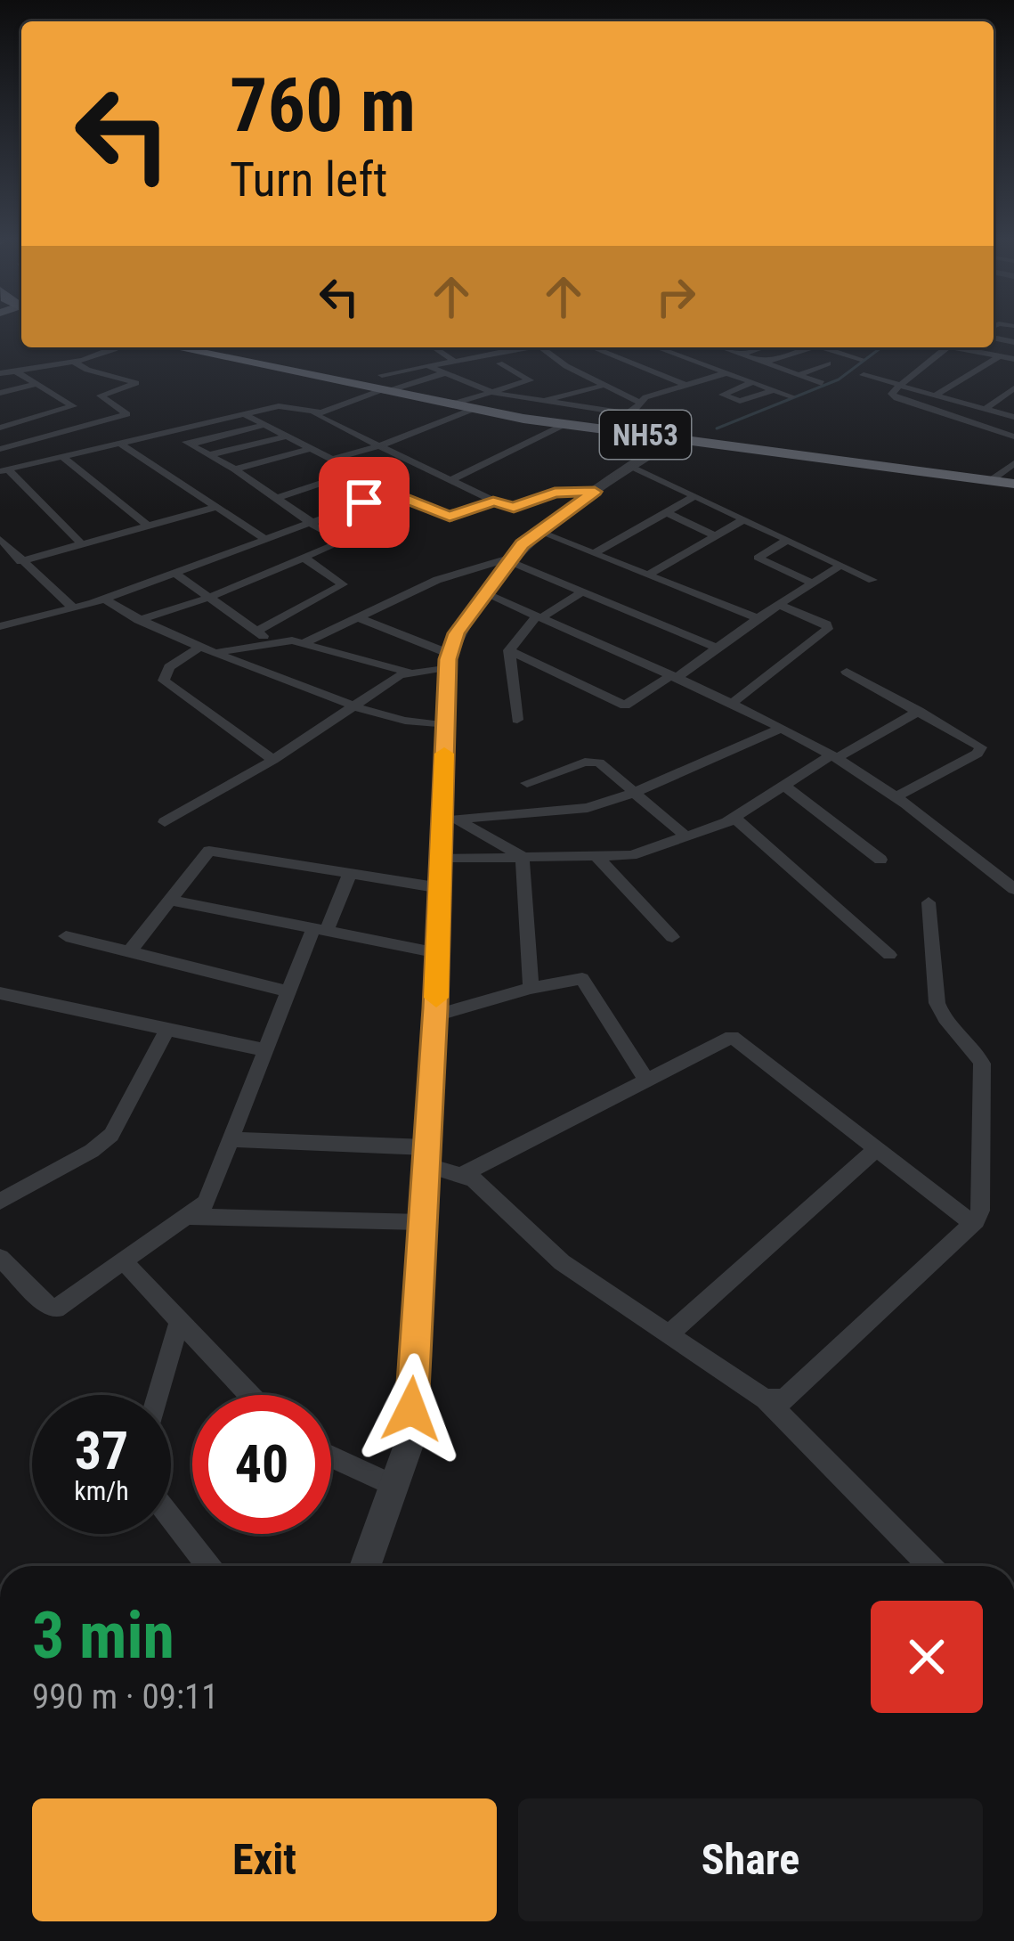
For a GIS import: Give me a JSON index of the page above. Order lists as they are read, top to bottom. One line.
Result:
{"streets":{"highway":["NH53"]},"page":{"turn":["760 m","Turn left"],"speed":"37 km/h","limit":"40","heading":["3 min","990 m · 09:11"],"buttons":["Exit","Share"]}}
